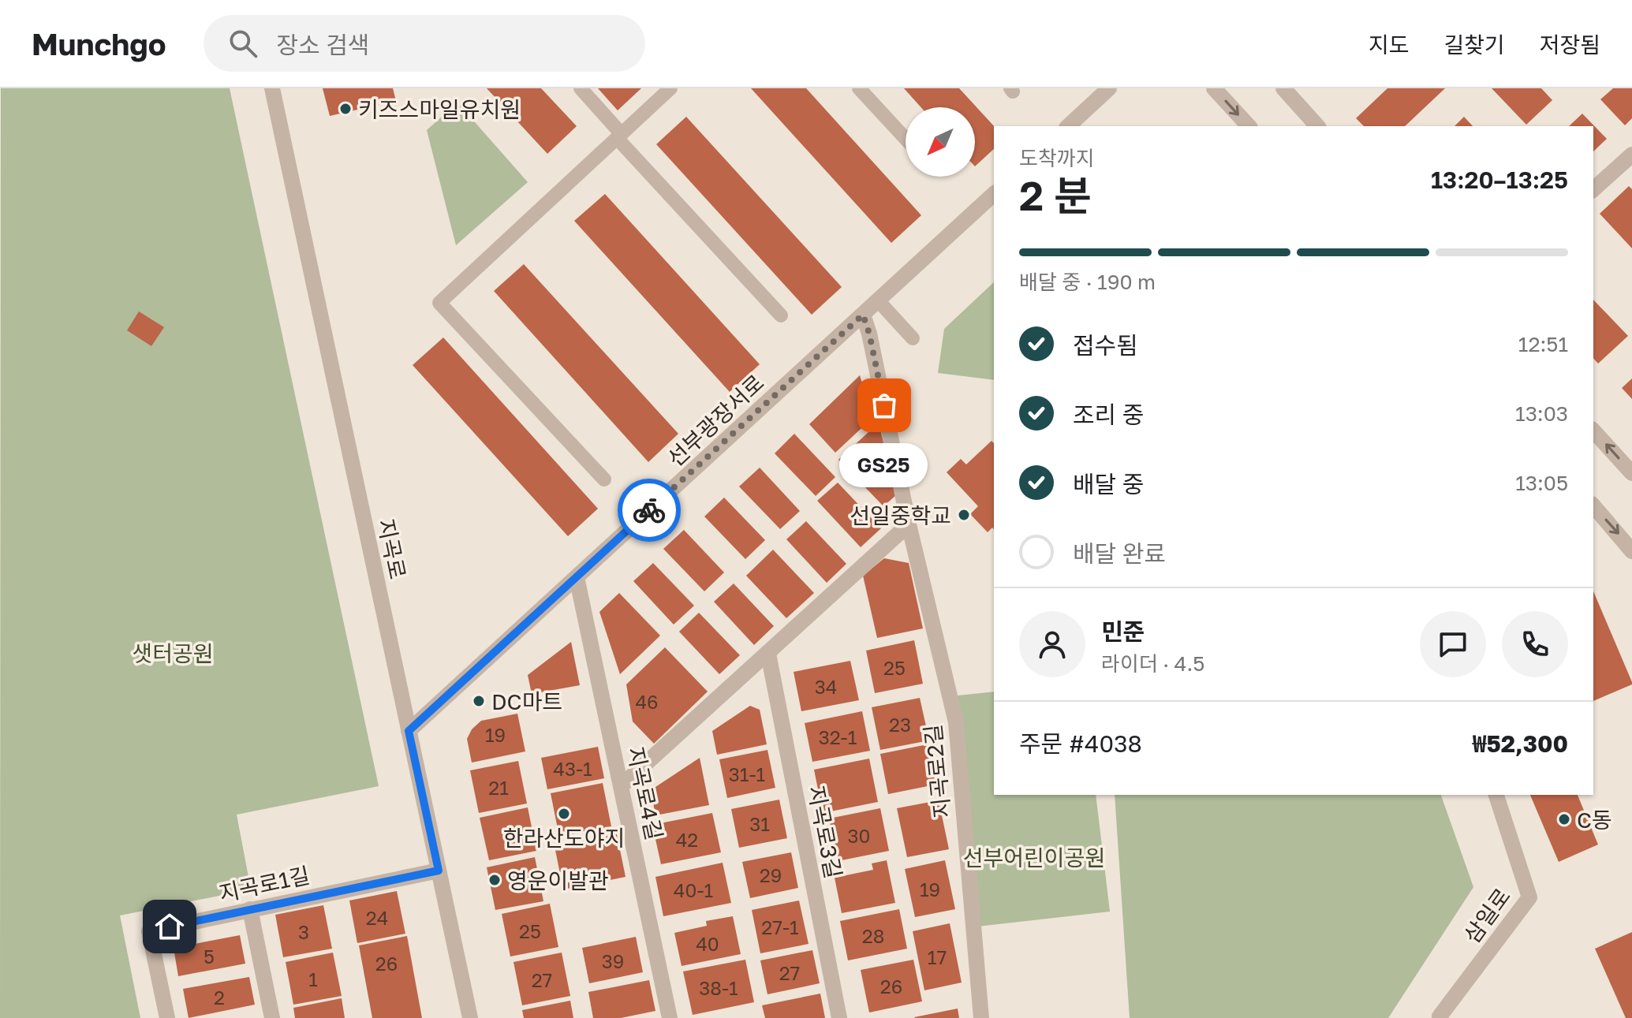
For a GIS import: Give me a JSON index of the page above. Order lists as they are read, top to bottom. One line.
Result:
{"streets":{"street":["선부광장서로","지곡로","지곡로2길","지곡로4길","지곡로3길","지곡로1길","삼일로"]},"crossings":[["선부광장서로","지곡로"],["선부광장서로","지곡로2길"],["선부광장서로","지곡로4길"],["지곡로","지곡로1길"]],"parks":["샛터공원","선부어린이공원"],"places":["키즈스마일유치원","GS25","선일중학교","DC마트","한라산도야지","C동","영운이발관"],"house_numbers":["25","34","46","23","19","32-1","43-1","31-1","21","31","30","42","29","19","40-1","24","27-1","25","3","28","40","5","17","39","26","27","1","27","26","38-1","2"],"north":"bottom left","page":{"header":"Munchgo","search":"장소 검색","nav":["지도","길찾기","저장됨"],"heading":["2 분","도착까지","13:20–13:25"],"panel":["민준","라이더 · 4.5","주문 #4038","₩52,300"],"bar":"배달 중 · 190 m","list":[["접수됨","12:51"],["조리 중","13:03"],["배달 중","13:05"],"배달 완료"],"bubble":"GS25"}}
